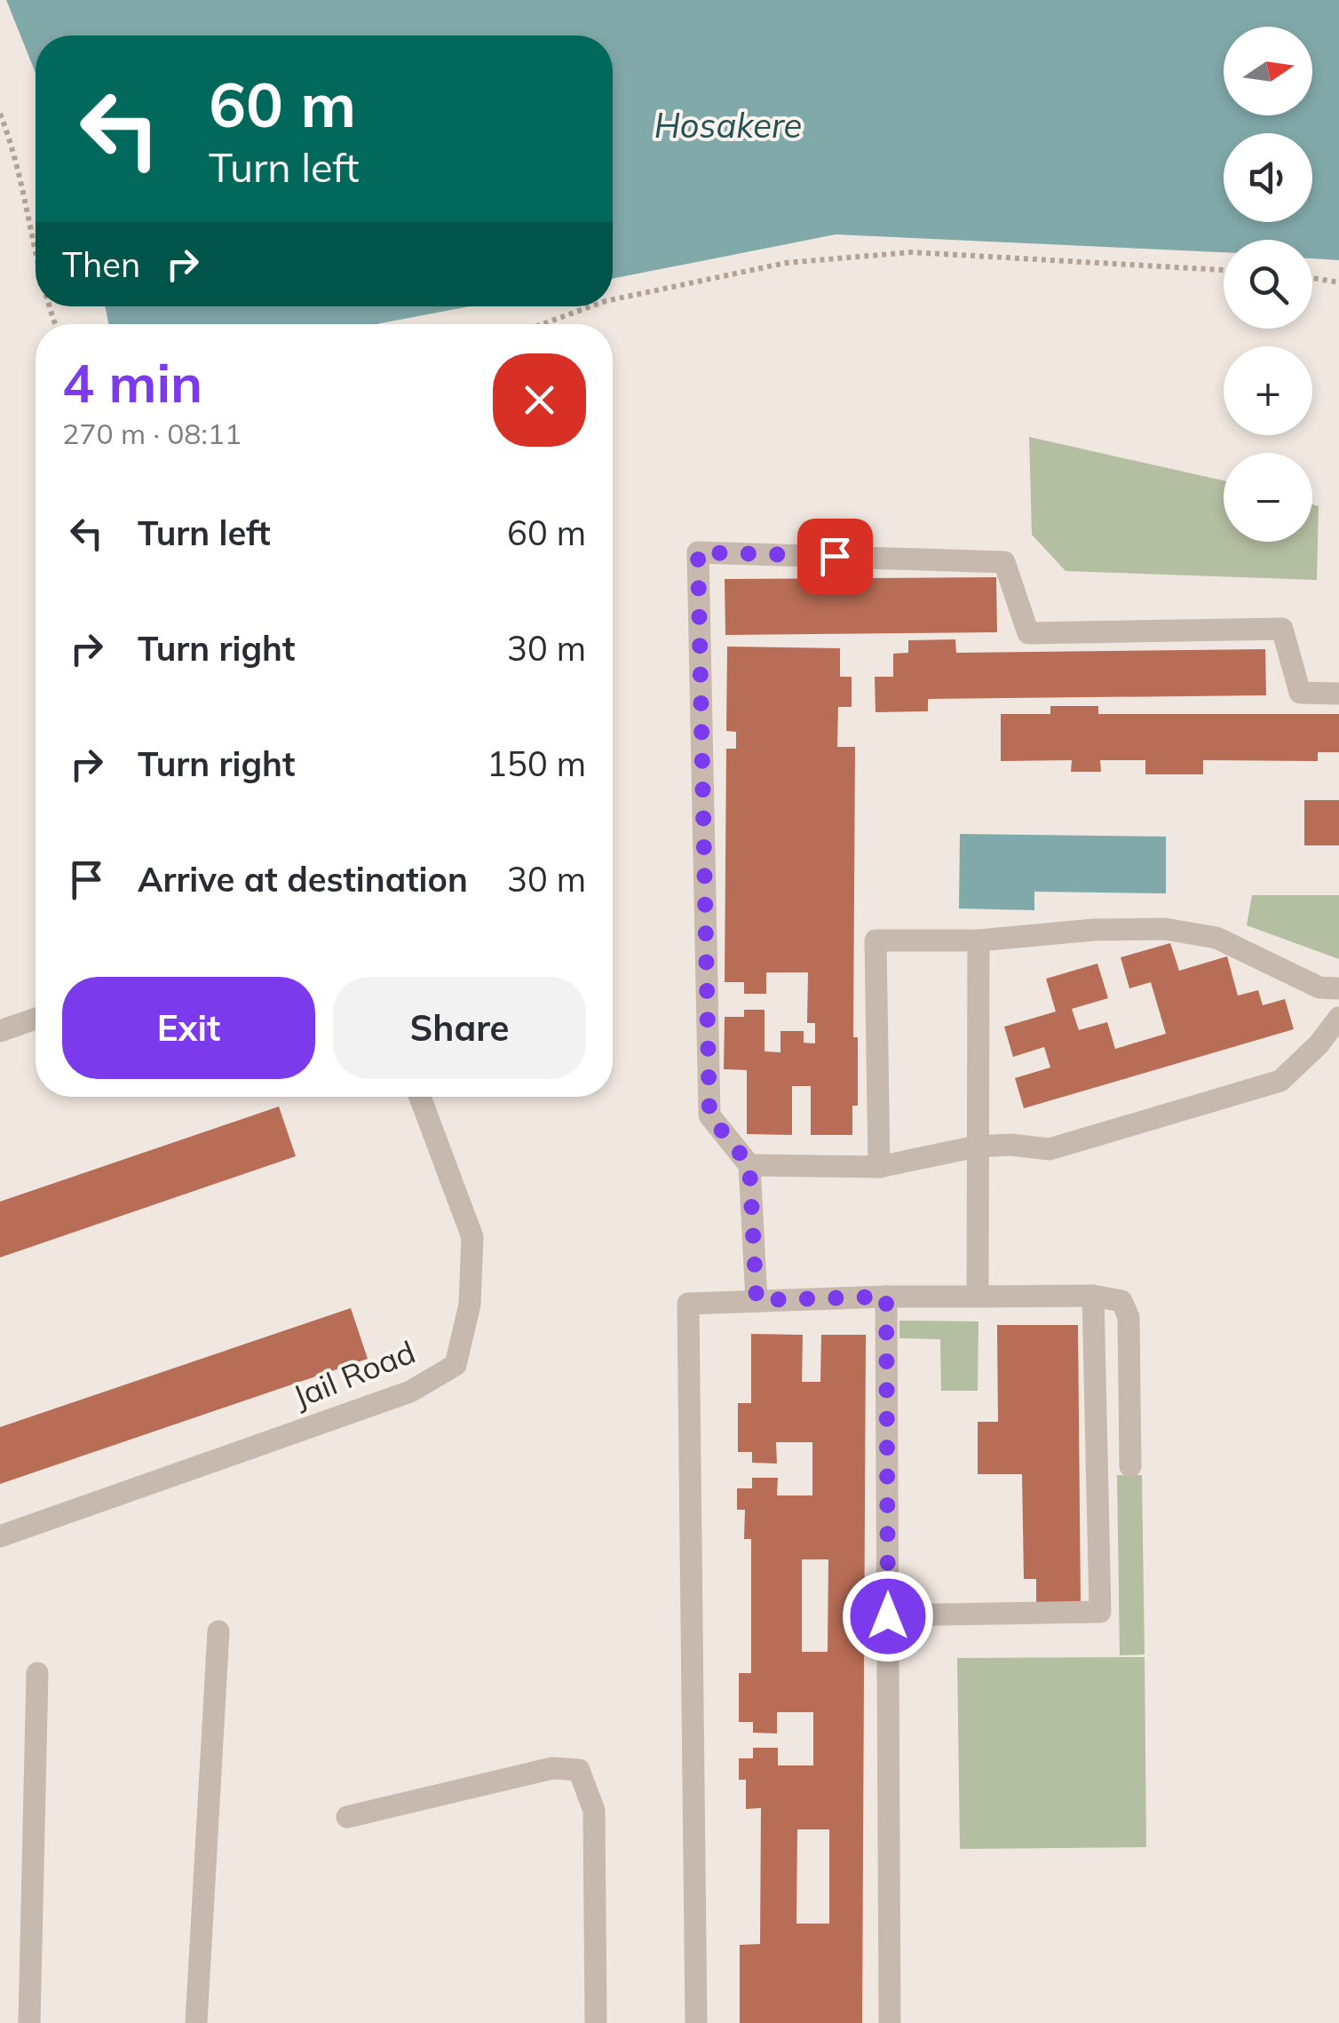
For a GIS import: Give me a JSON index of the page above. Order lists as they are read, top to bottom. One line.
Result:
{"streets":{"street":["Jail Road"]},"water":["Hosakere"],"north":"right","page":{"map_buttons":["+","−"],"turn":["60 m","Turn left"],"then":"Then","heading":["4 min","270 m · 08:11"],"list":[{"name":"Turn left","value":"60 m"},{"name":"Turn right","value":"30 m"},{"name":"Turn right","value":"150 m"},{"name":"Arrive at destination","value":"30 m"}],"buttons":["Exit","Share"]}}
